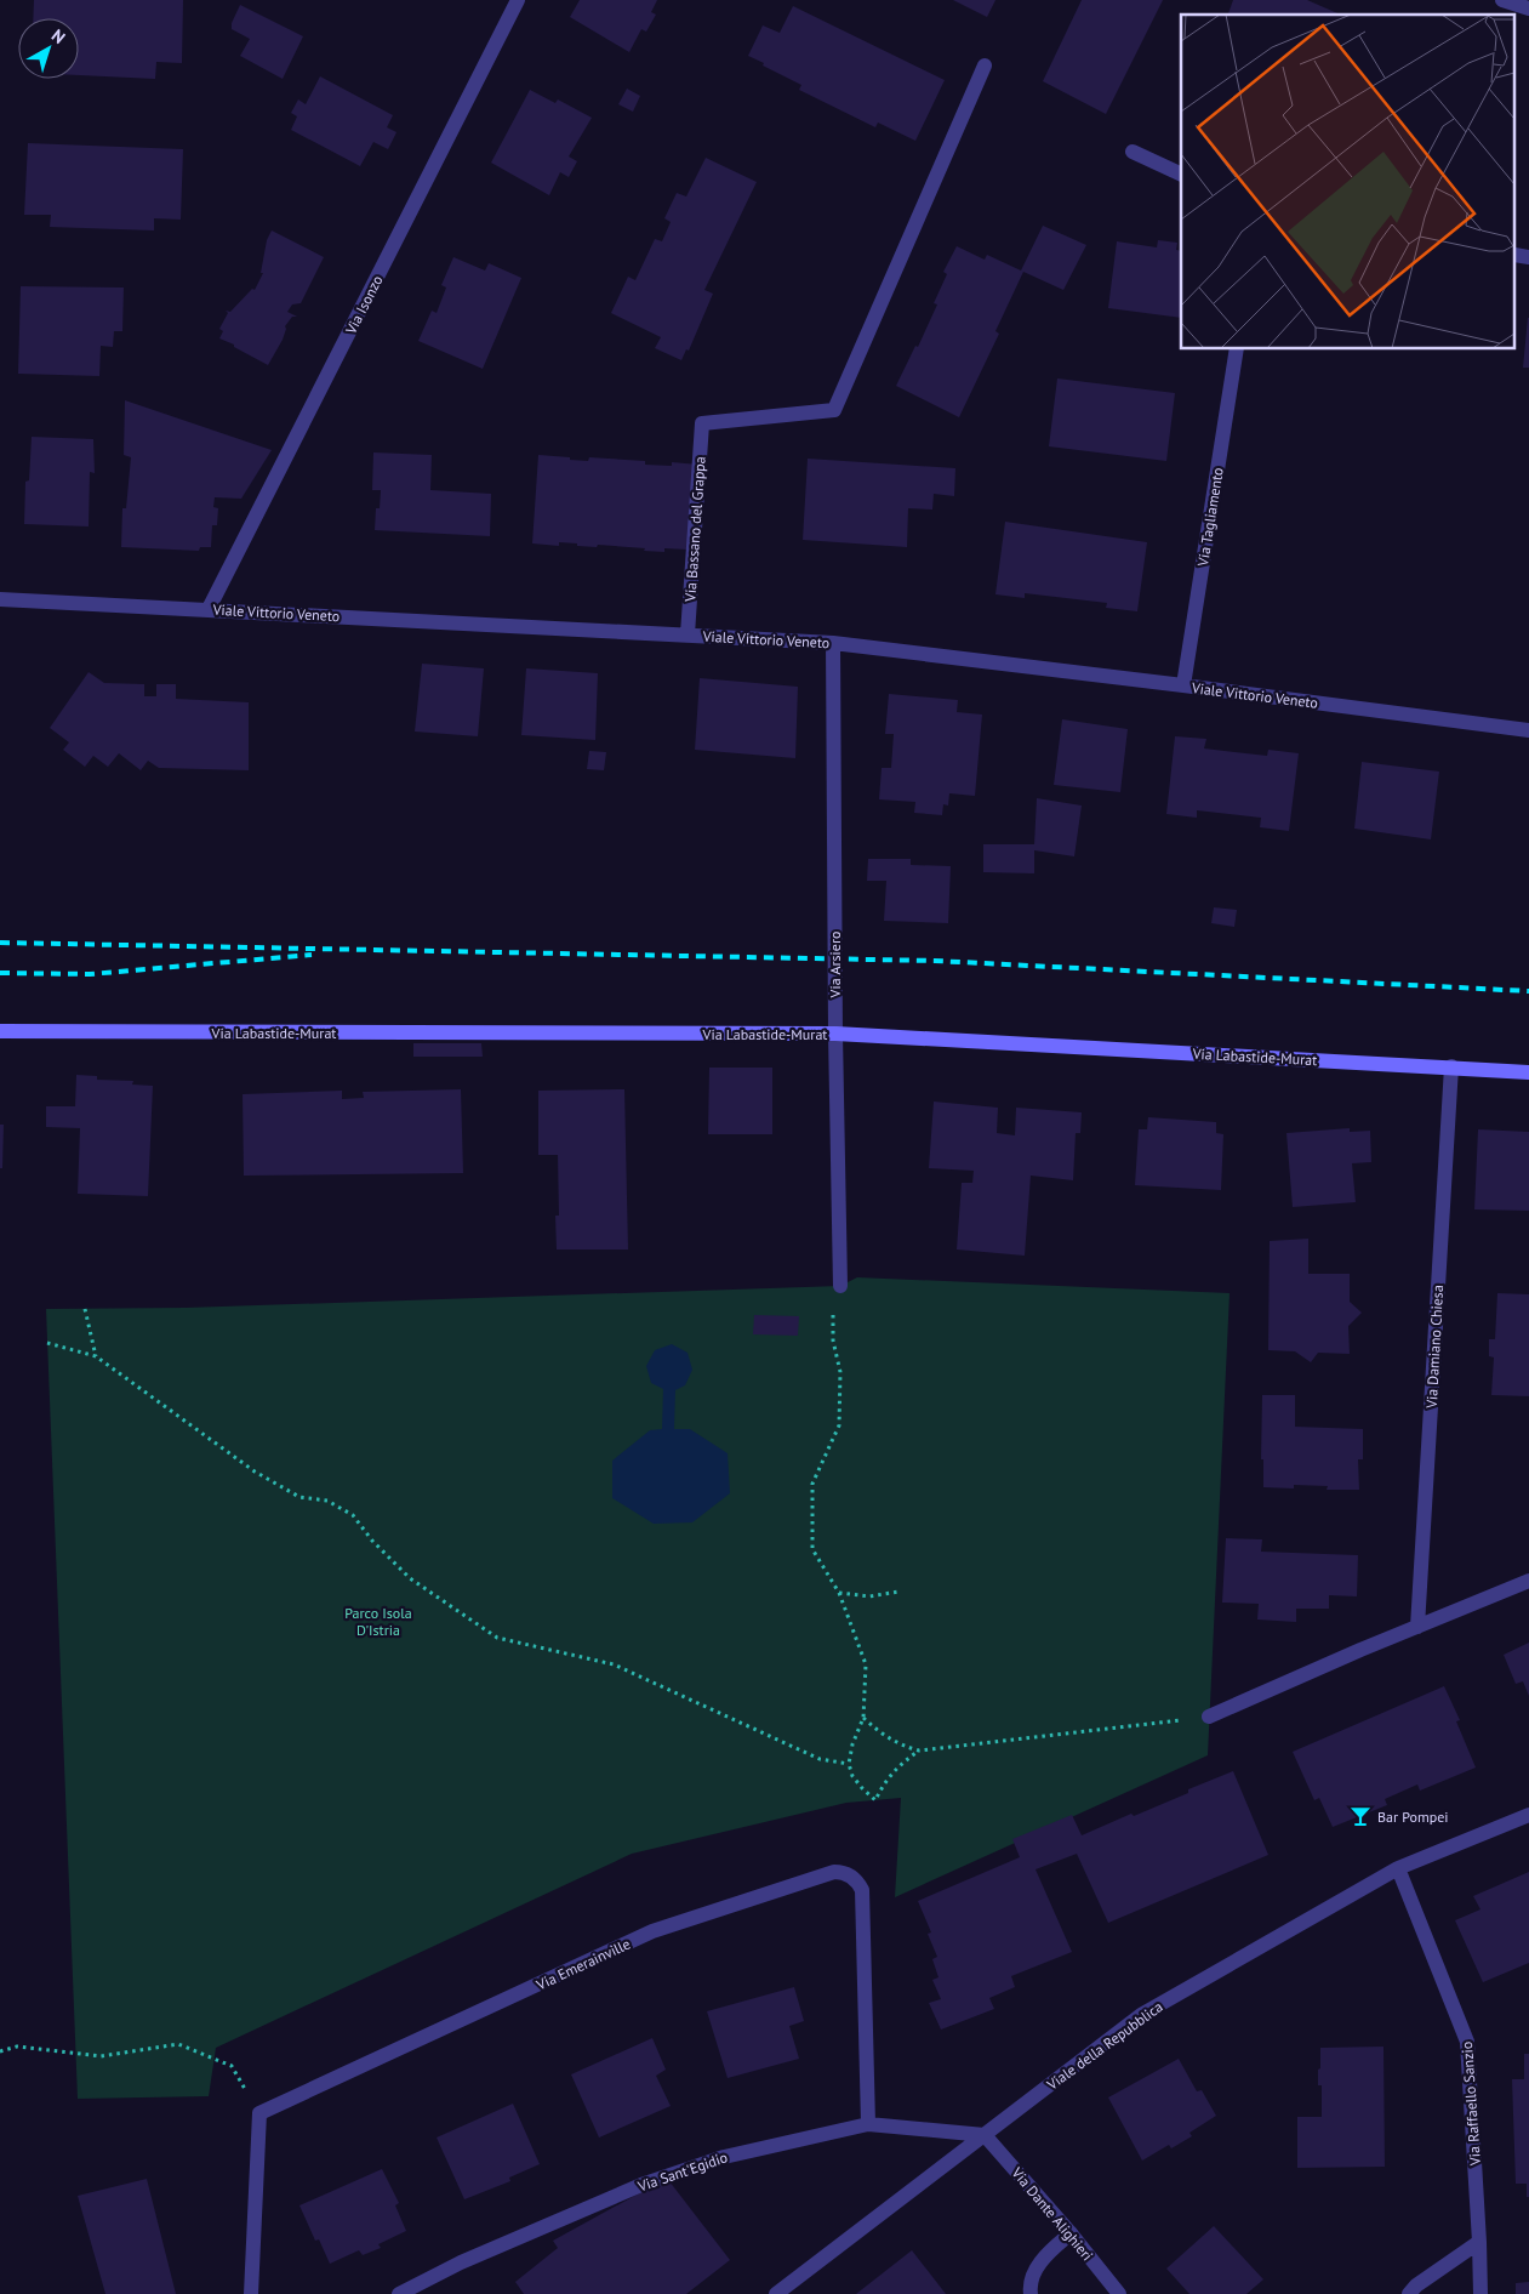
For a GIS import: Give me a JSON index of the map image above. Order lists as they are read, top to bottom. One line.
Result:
{"streets":{"street":["Via Isonzo","Via Tagliamento","Via Bassano del Grappa","Viale Vittorio Veneto","Via Arsiero","Via Labastide-Murat","Via Damiano Chiesa","Via Emerainville","Viale della Repubblica","Via Raffaello Sanzio","Via Sant'Egidio","Via Dante Alighieri"]},"crossings":[["Via Isonzo","Viale Vittorio Veneto"],["Via Tagliamento","Viale Vittorio Veneto"],["Via Bassano del Grappa","Viale Vittorio Veneto"],["Viale Vittorio Veneto","Via Arsiero"],["Via Arsiero","Via Labastide-Murat"],["Via Labastide-Murat","Via Damiano Chiesa"],["Via Emerainville","Via Sant'Egidio"],["Viale della Repubblica","Via Raffaello Sanzio"],["Viale della Repubblica","Via Sant'Egidio"],["Viale della Repubblica","Via Dante Alighieri"],["Via Sant'Egidio","Via Dante Alighieri"]],"parks":["Parco Isola D'Istria"],"places":{"bar":["Bar Pompei"]},"north":"top right"}
